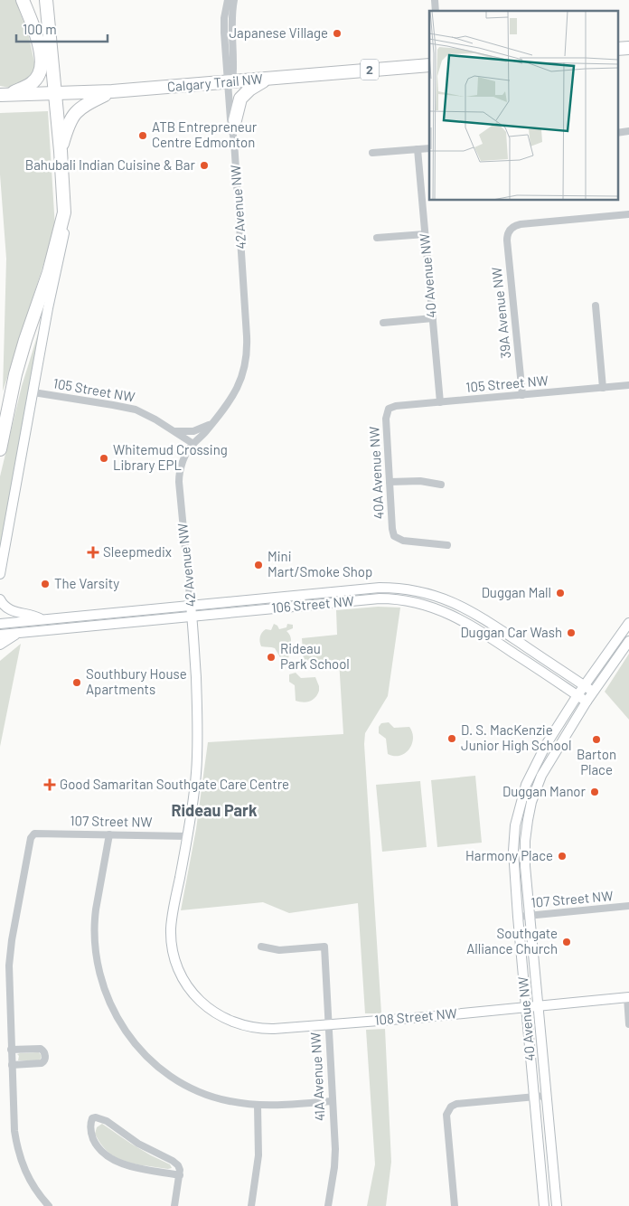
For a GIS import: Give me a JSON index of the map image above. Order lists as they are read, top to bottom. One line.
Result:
{"streets":{"highway":["2","Calgary Trail NW"],"street":["42 Avenue NW","40 Avenue NW","39A Avenue NW","105 Street NW","40A Avenue NW","106 Street NW","107 Street NW","108 Street NW","41A Avenue NW"]},"crossings":[["Calgary Trail NW","42 Avenue NW"],["42 Avenue NW","105 Street NW"],["42 Avenue NW","106 Street NW"],["42 Avenue NW","107 Street NW"],["42 Avenue NW","108 Street NW"],["40 Avenue NW","105 Street NW"],["40 Avenue NW","106 Street NW"],["40 Avenue NW","107 Street NW"],["40 Avenue NW","108 Street NW"],["39A Avenue NW","105 Street NW"],["105 Street NW","40A Avenue NW"],["108 Street NW","41A Avenue NW"]],"districts":["Rideau Park"],"places":{"other":["Japanese Village","ATB Entrepreneur Centre Edmonton","Bahubali Indian Cuisine & Bar","Whitemud Crossing Library EPL","Mini Mart/Smoke Shop","The Varsity","Duggan Mall","Duggan Car Wash","Rideau Park School","Southbury House Apartments","D. S. MacKenzie Junior High School","Barton Place","Duggan Manor","Harmony Place","Southgate Alliance Church"],"health":["Sleepmedix","Good Samaritan Southgate Care Centre"]},"scale_bar":"100 m"}
